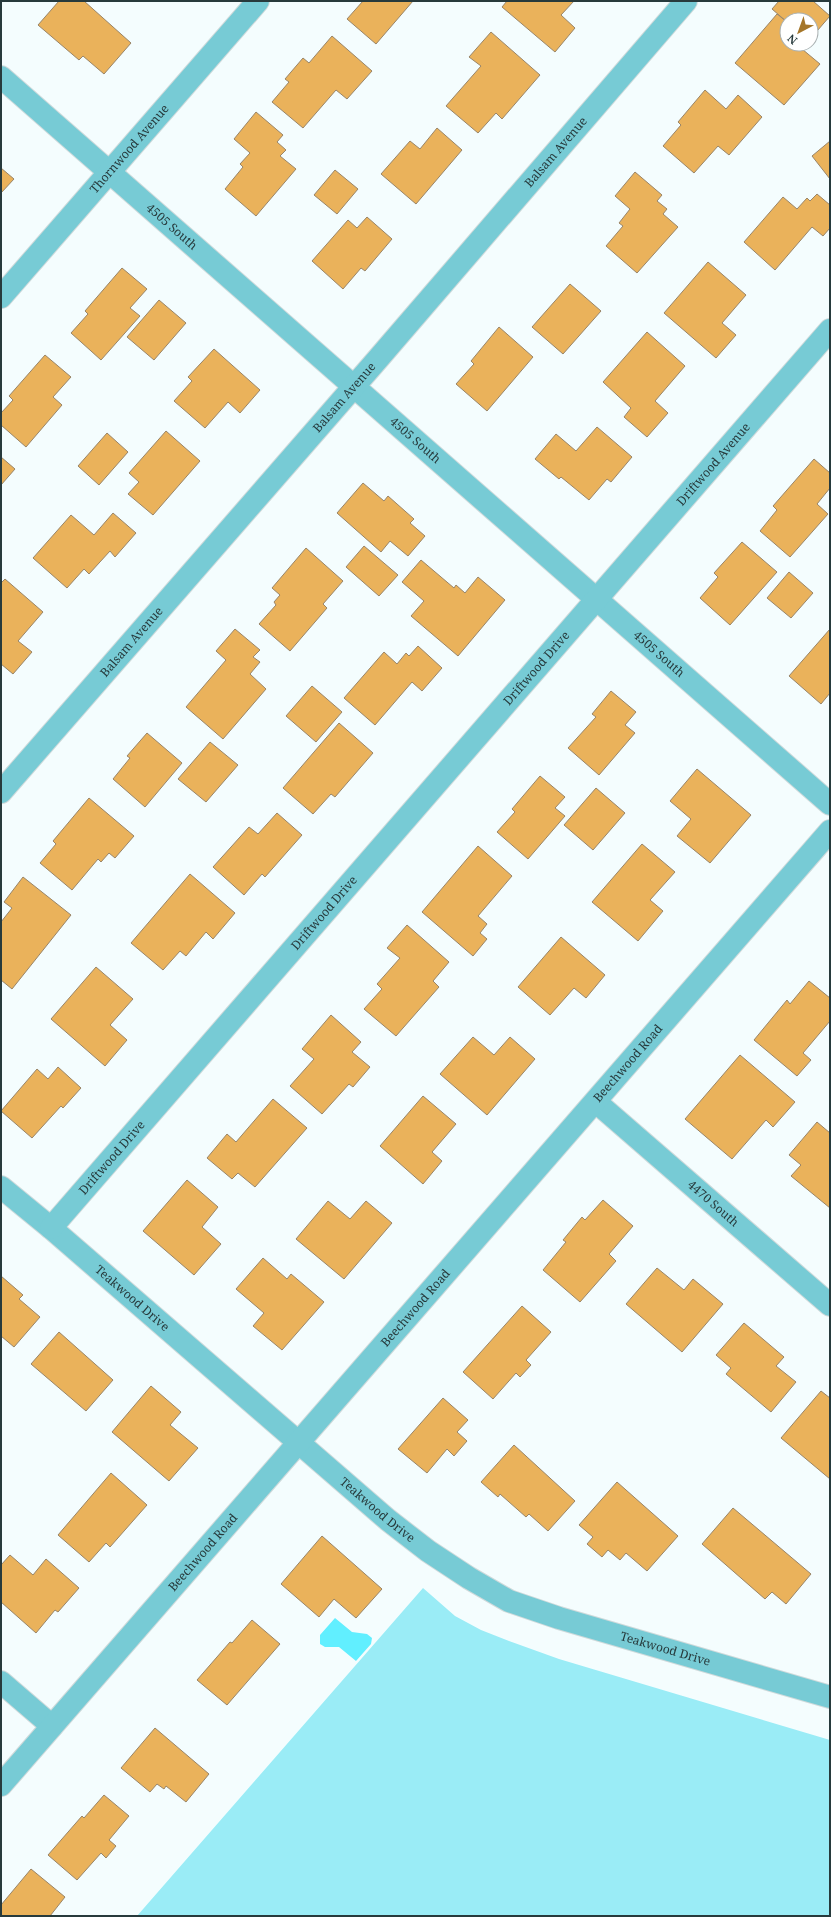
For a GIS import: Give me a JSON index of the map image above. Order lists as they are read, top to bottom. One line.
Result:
{"streets":{"street":["Thornwood Avenue","Balsam Avenue","4505 South","Driftwood Avenue","Driftwood Drive","Beechwood Road","4470 South","Teakwood Drive"]},"crossings":[["Thornwood Avenue","4505 South"],["Balsam Avenue","4505 South"],["4505 South","Driftwood Avenue"],["4505 South","Driftwood Drive"],["Driftwood Avenue","Driftwood Drive"],["Driftwood Drive","Teakwood Drive"],["Beechwood Road","4470 South"],["Beechwood Road","Teakwood Drive"]],"north":"bottom left"}
